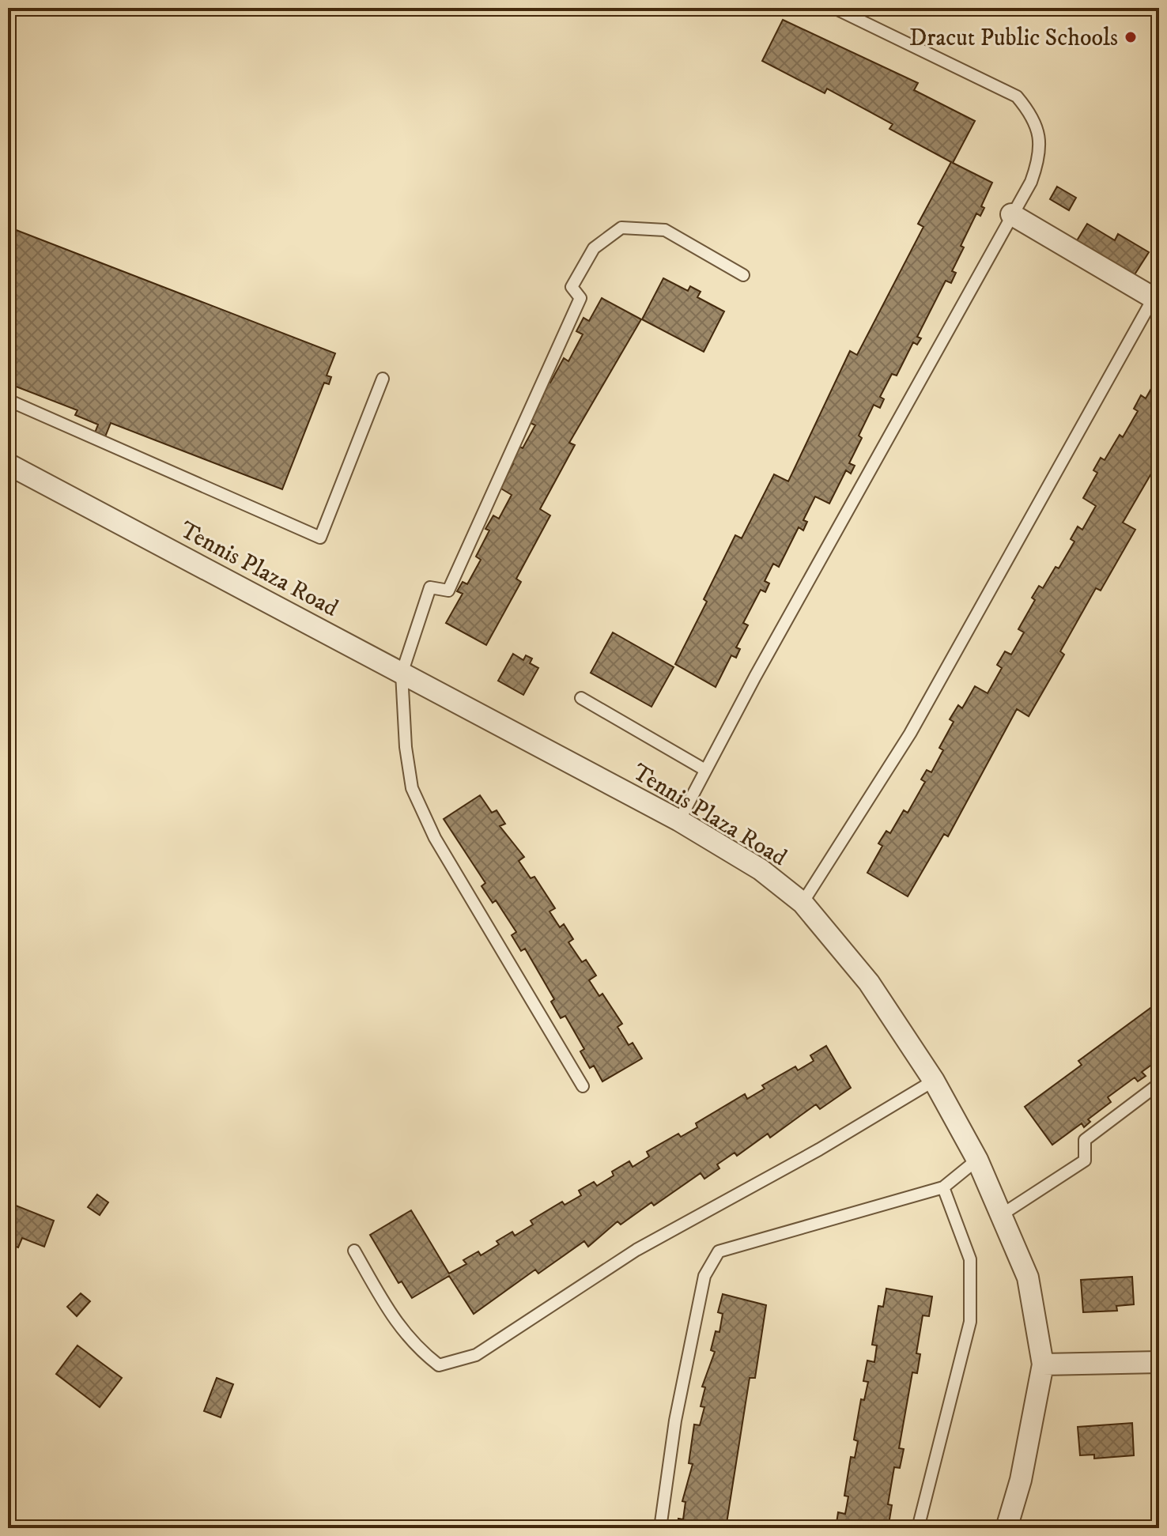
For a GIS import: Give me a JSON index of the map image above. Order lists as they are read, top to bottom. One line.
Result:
{"streets":{"street":["Tennis Plaza Road"]},"places":["Dracut Public Schools"]}
